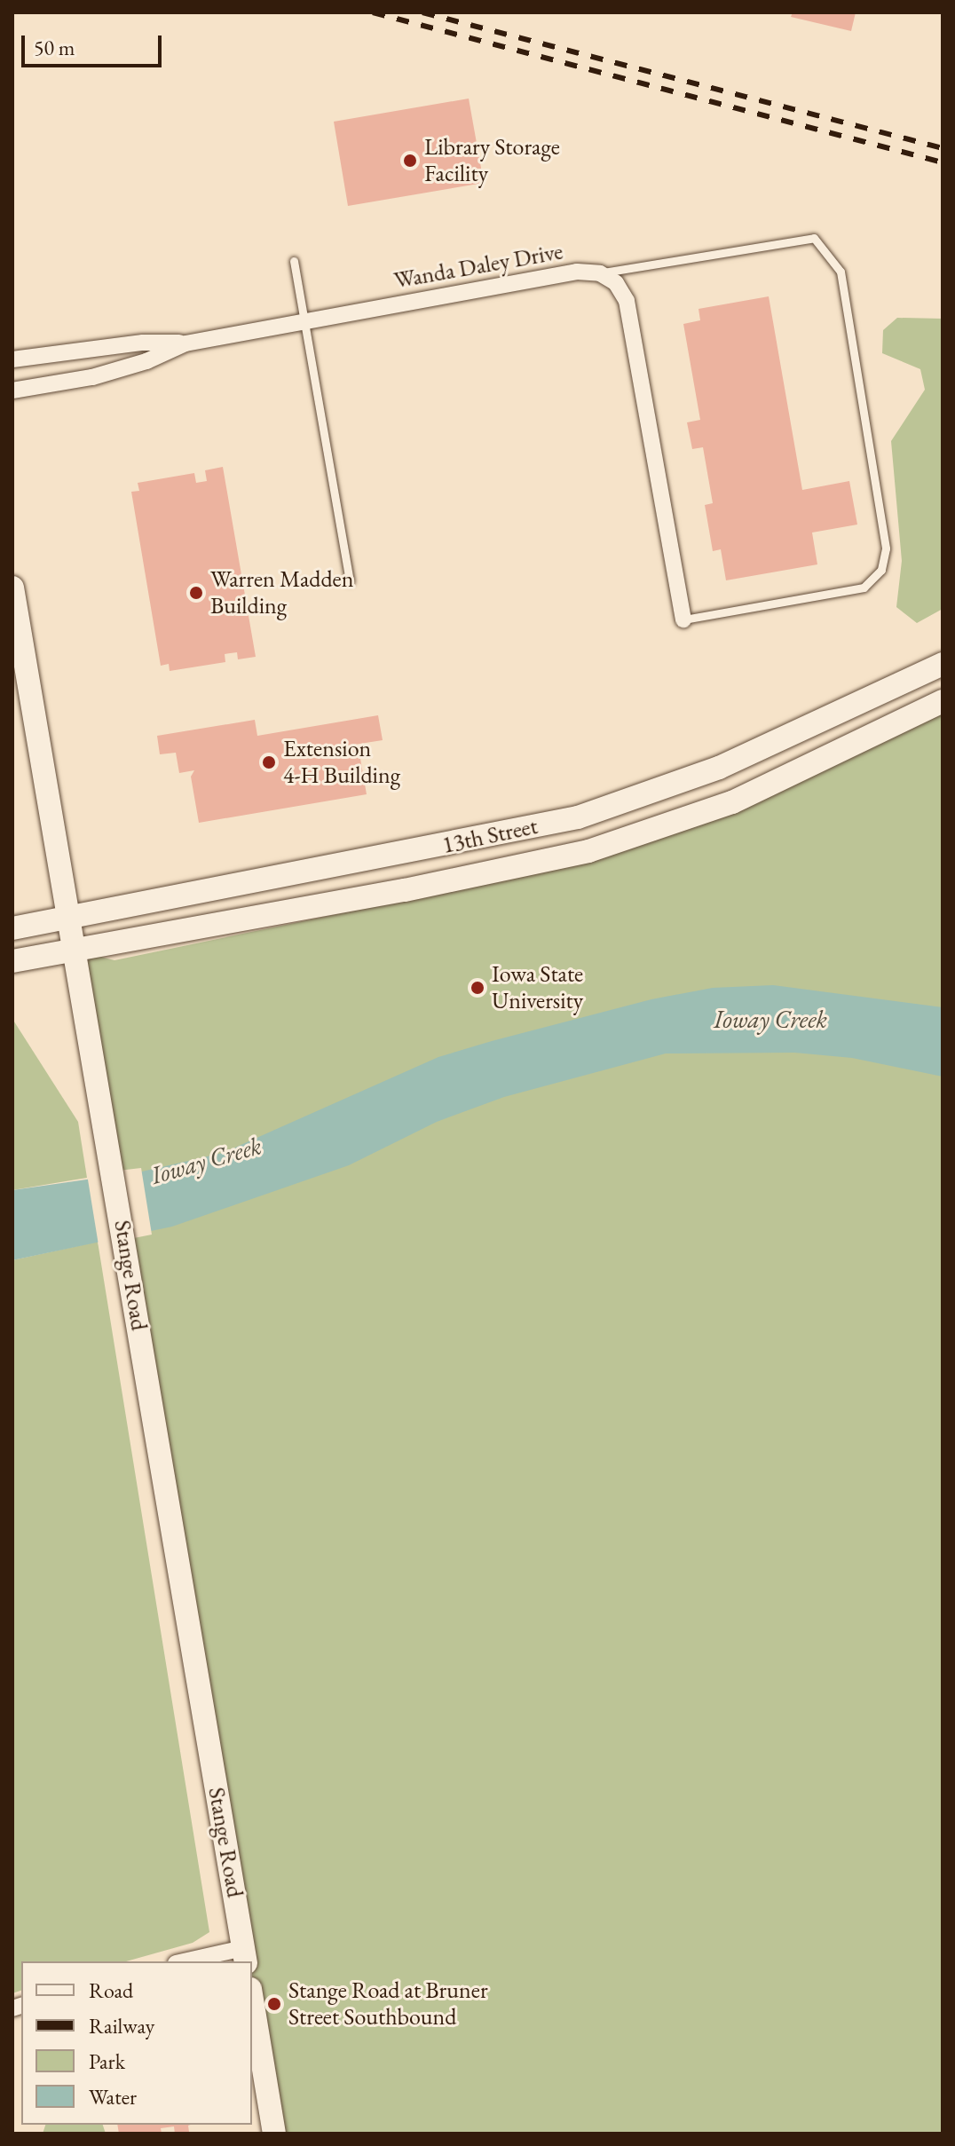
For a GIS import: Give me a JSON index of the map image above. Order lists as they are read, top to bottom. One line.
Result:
{"streets":{"main road":["13th Street","Stange Road"],"street":["Wanda Daley Drive"]},"crossings":[["13th Street","Stange Road"]],"water":["Ioway Creek"],"places":["Library Storage Facility","Warren Madden Building","Extension 4-H Building","Iowa State University","Stange Road at Bruner Street Southbound"],"legend":["Road","Railway","Park","Water"],"scale_bar":"50 m"}
